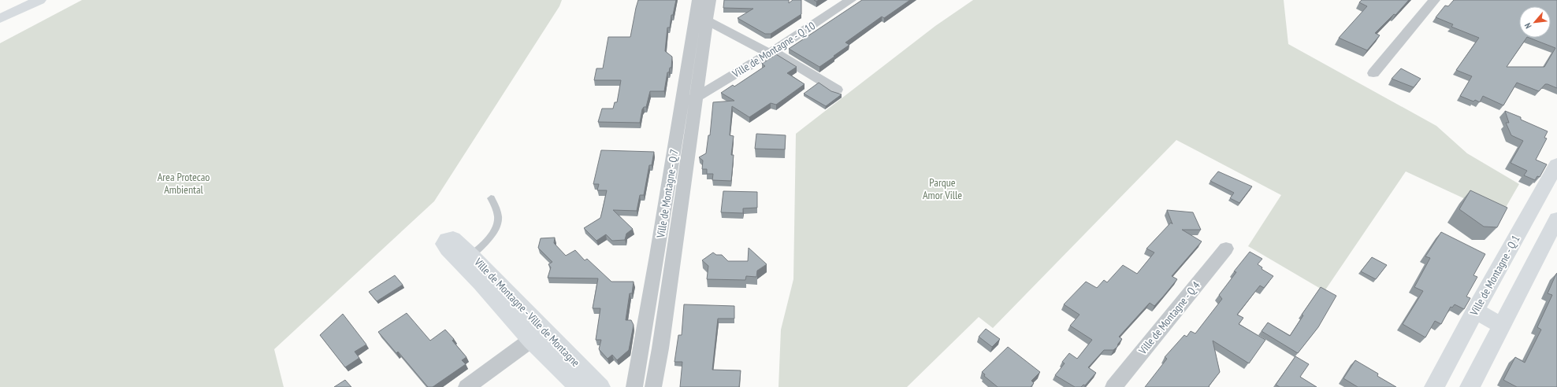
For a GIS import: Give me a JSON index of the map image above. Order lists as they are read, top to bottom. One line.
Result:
{"streets":{"street":["Ville de Montagne - Q 10","Ville de Montagne - Q 7","Ville de Montagne - Q 1","Ville de Montagne - Ville de Montagne","Ville de Montagne - Q 4"]},"crossings":[["Ville de Montagne - Q 10","Ville de Montagne - Q 7"]],"parks":["Area Protecao Ambiental","Parque Amor Ville"],"north":"bottom left"}
